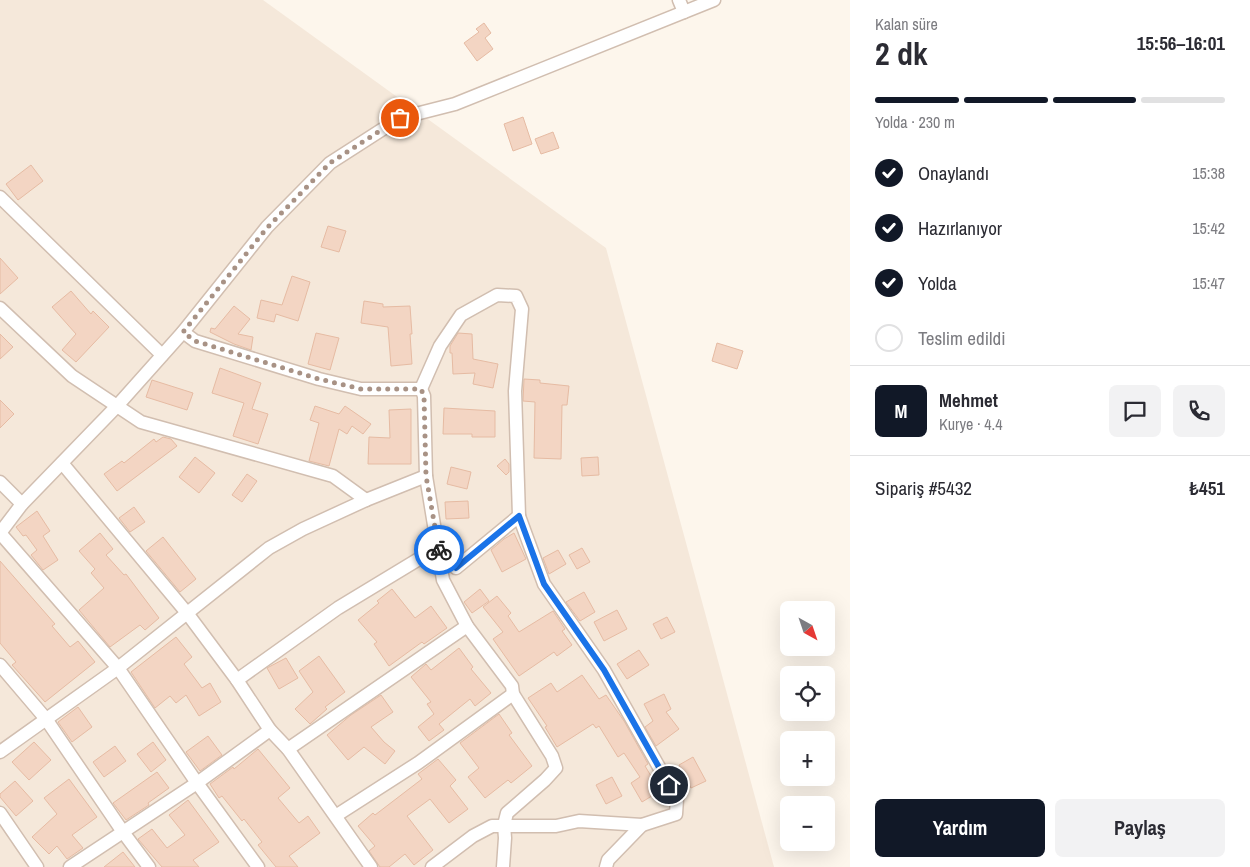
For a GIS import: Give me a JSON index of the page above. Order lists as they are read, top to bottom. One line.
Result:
{"north":"bottom right","page":{"heading":["2 dk","Kalan süre","15:56–16:01"],"panel":["Mehmet","Kurye · 4.4","Sipariş #5432","₺451"],"bar":"Yolda · 230 m","list":[["Onaylandı","15:38"],["Hazırlanıyor","15:42"],["Yolda","15:47"],"Teslim edildi"],"round":"M","map_buttons":["+","−"],"buttons":["Yardım","Paylaş"]}}
